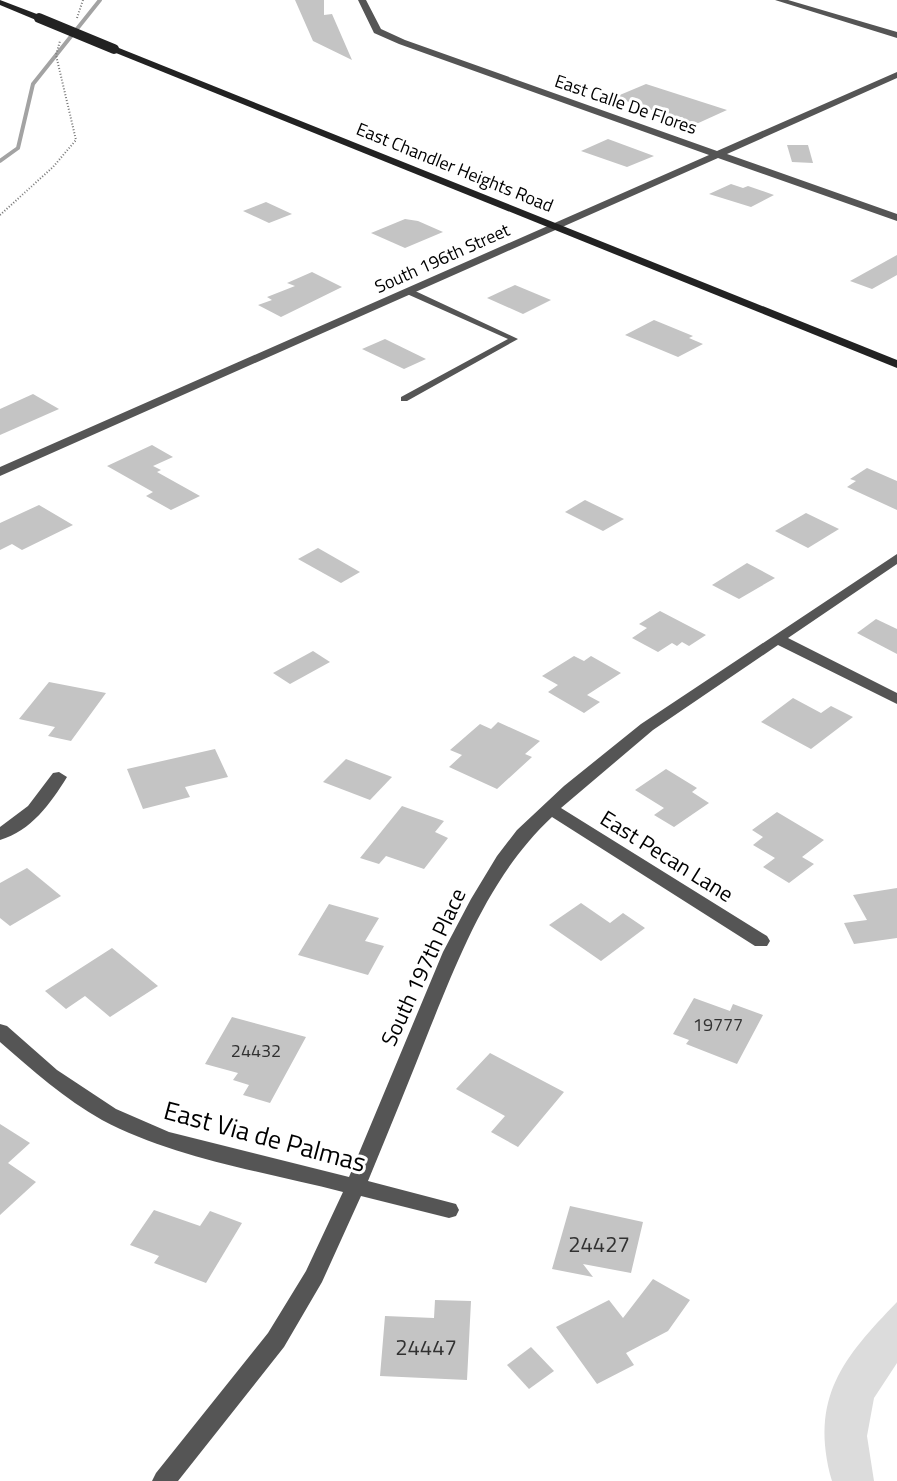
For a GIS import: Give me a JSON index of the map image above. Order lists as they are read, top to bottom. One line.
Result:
{"streets":{"main road":["East Chandler Heights Road"],"street":["East Calle De Flores","South 196th Street","East Pecan Lane","South 197th Place","East Via de Palmas"]},"crossings":[["East Calle De Flores","South 196th Street"],["East Chandler Heights Road","South 196th Street"],["East Pecan Lane","South 197th Place"],["South 197th Place","East Via de Palmas"]],"house_numbers":["19777","24432","24427","24447"]}
